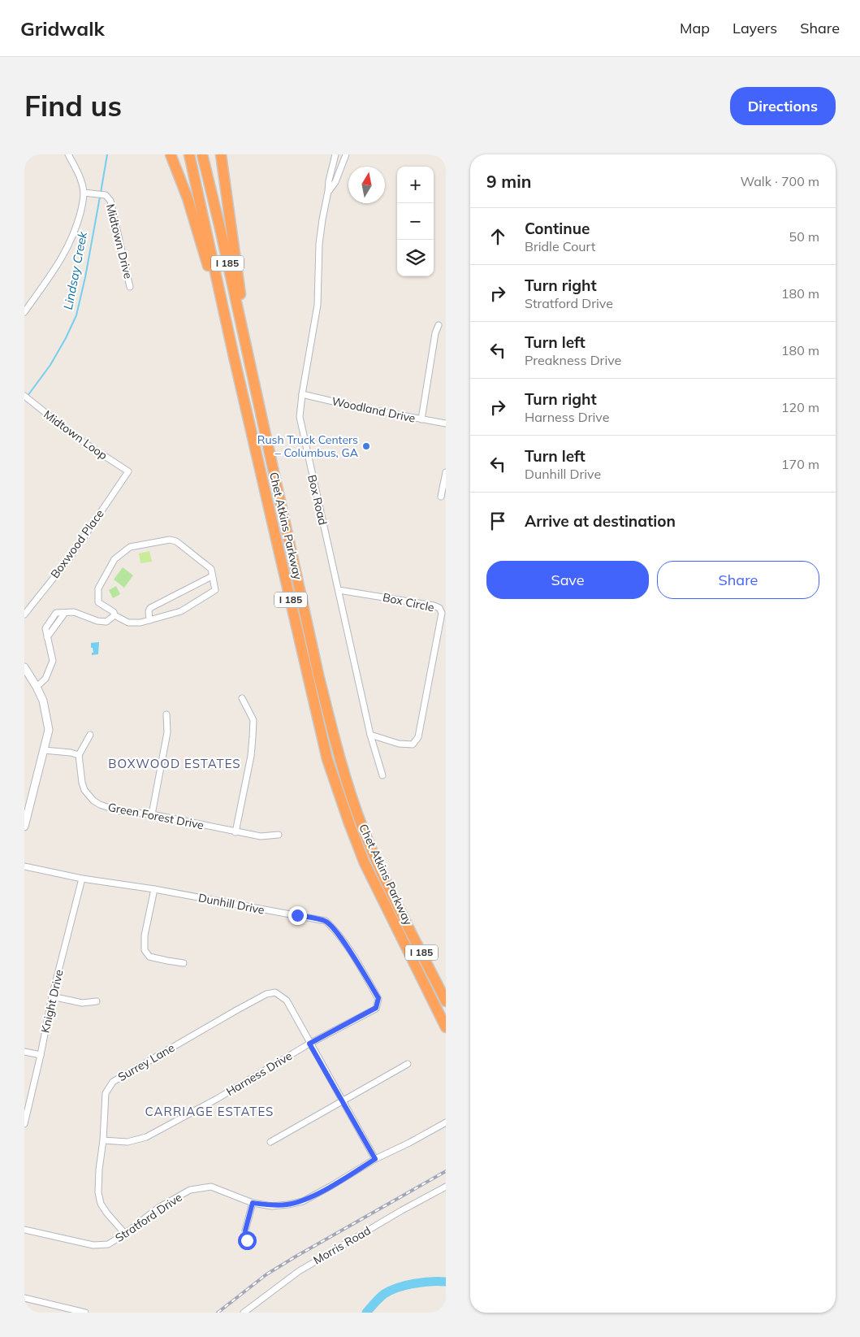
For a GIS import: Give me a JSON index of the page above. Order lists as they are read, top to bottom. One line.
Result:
{"streets":{"highway":["I 185","Chet Atkins Parkway"],"street":["Midtown Drive","Woodland Drive","Midtown Loop","Box Road","Boxwood Place","Box Circle","Green Forest Drive","Dunhill Drive","Knight Drive","Surrey Lane","Harness Drive","Stratford Drive","Morris Road"]},"crossings":[["Woodland Drive","Box Road"],["Midtown Loop","Boxwood Place"],["Box Road","Box Circle"],["Dunhill Drive","Knight Drive"],["Dunhill Drive","Harness Drive"],["Surrey Lane","Harness Drive"],["Surrey Lane","Stratford Drive"]],"districts":["BOXWOOD ESTATES","CARRIAGE ESTATES"],"water":["Lindsay Creek"],"places":["Rush Truck Centers – Columbus, GA"],"north":"top","page":{"header":"Gridwalk","nav":["Map","Layers","Share"],"buttons":["Directions",["Save","Share"]],"title":"Find us","heading":["9 min","Walk · 700 m"],"map_buttons":["+","−"],"list":[["Continue","Bridle Court","50 m"],["Turn right","Stratford Drive","180 m"],["Turn left","Preakness Drive","180 m"],["Turn right","Harness Drive","120 m"],["Turn left","Dunhill Drive","170 m"],"Arrive at destination"]}}
